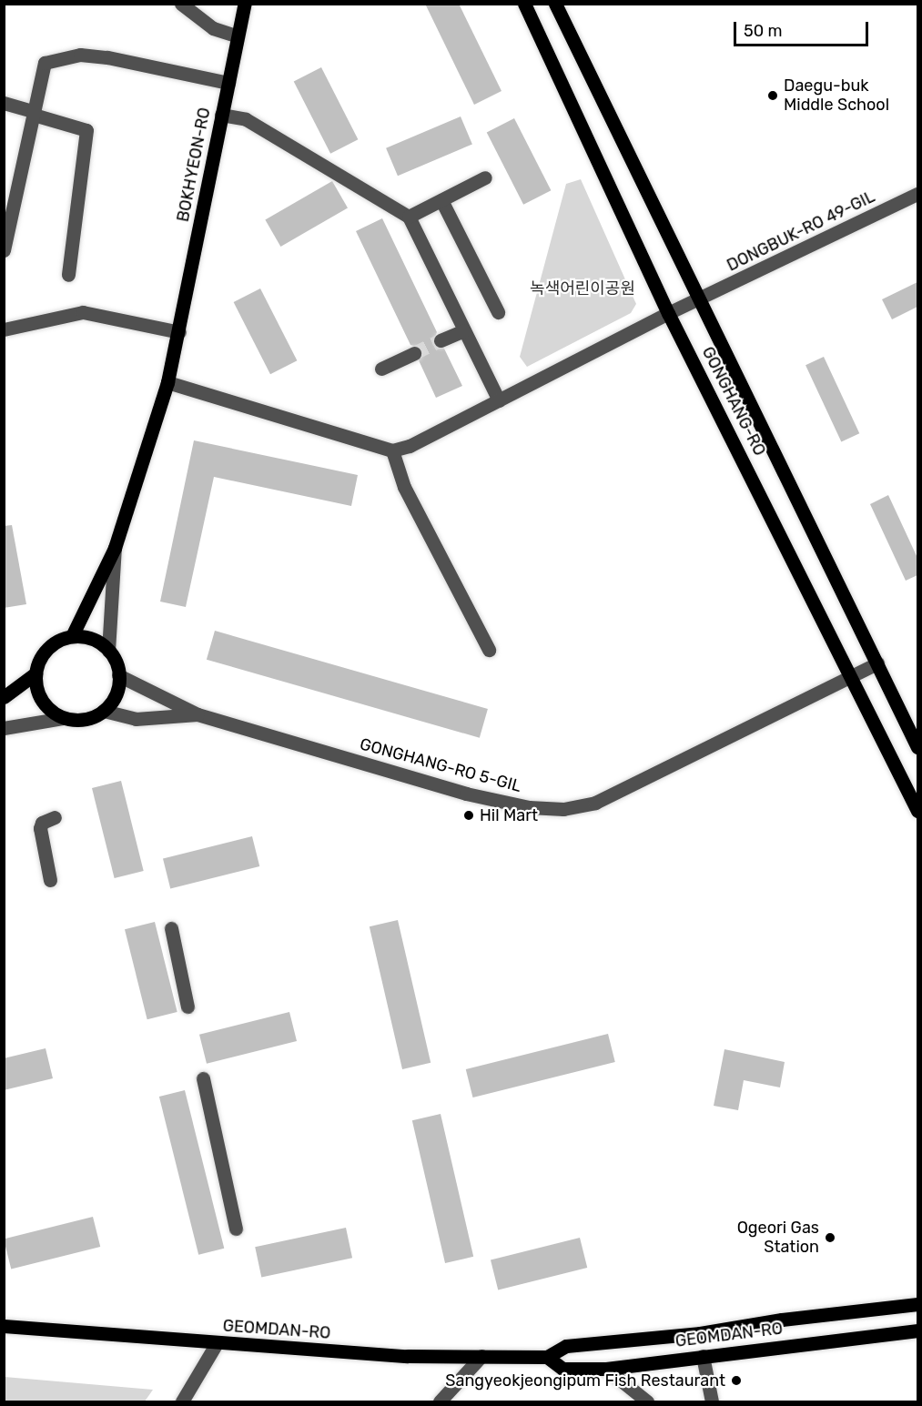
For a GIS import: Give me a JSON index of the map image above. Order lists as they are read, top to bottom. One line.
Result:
{"streets":{"main road":["BOKHYEON-RO","GONGHANG-RO","GEOMDAN-RO"],"street":["DONGBUK-RO 49-GIL","GONGHANG-RO 5-GIL"]},"crossings":[["DONGBUK-RO 49-GIL","GONGHANG-RO"],["GONGHANG-RO","GONGHANG-RO 5-GIL"]],"parks":["녹색어린이공원"],"places":["Daegu-buk Middle School","Hil Mart","Ogeori Gas Station","Sangyeokjeongipum Fish Restaurant"],"scale_bar":"50 m"}
